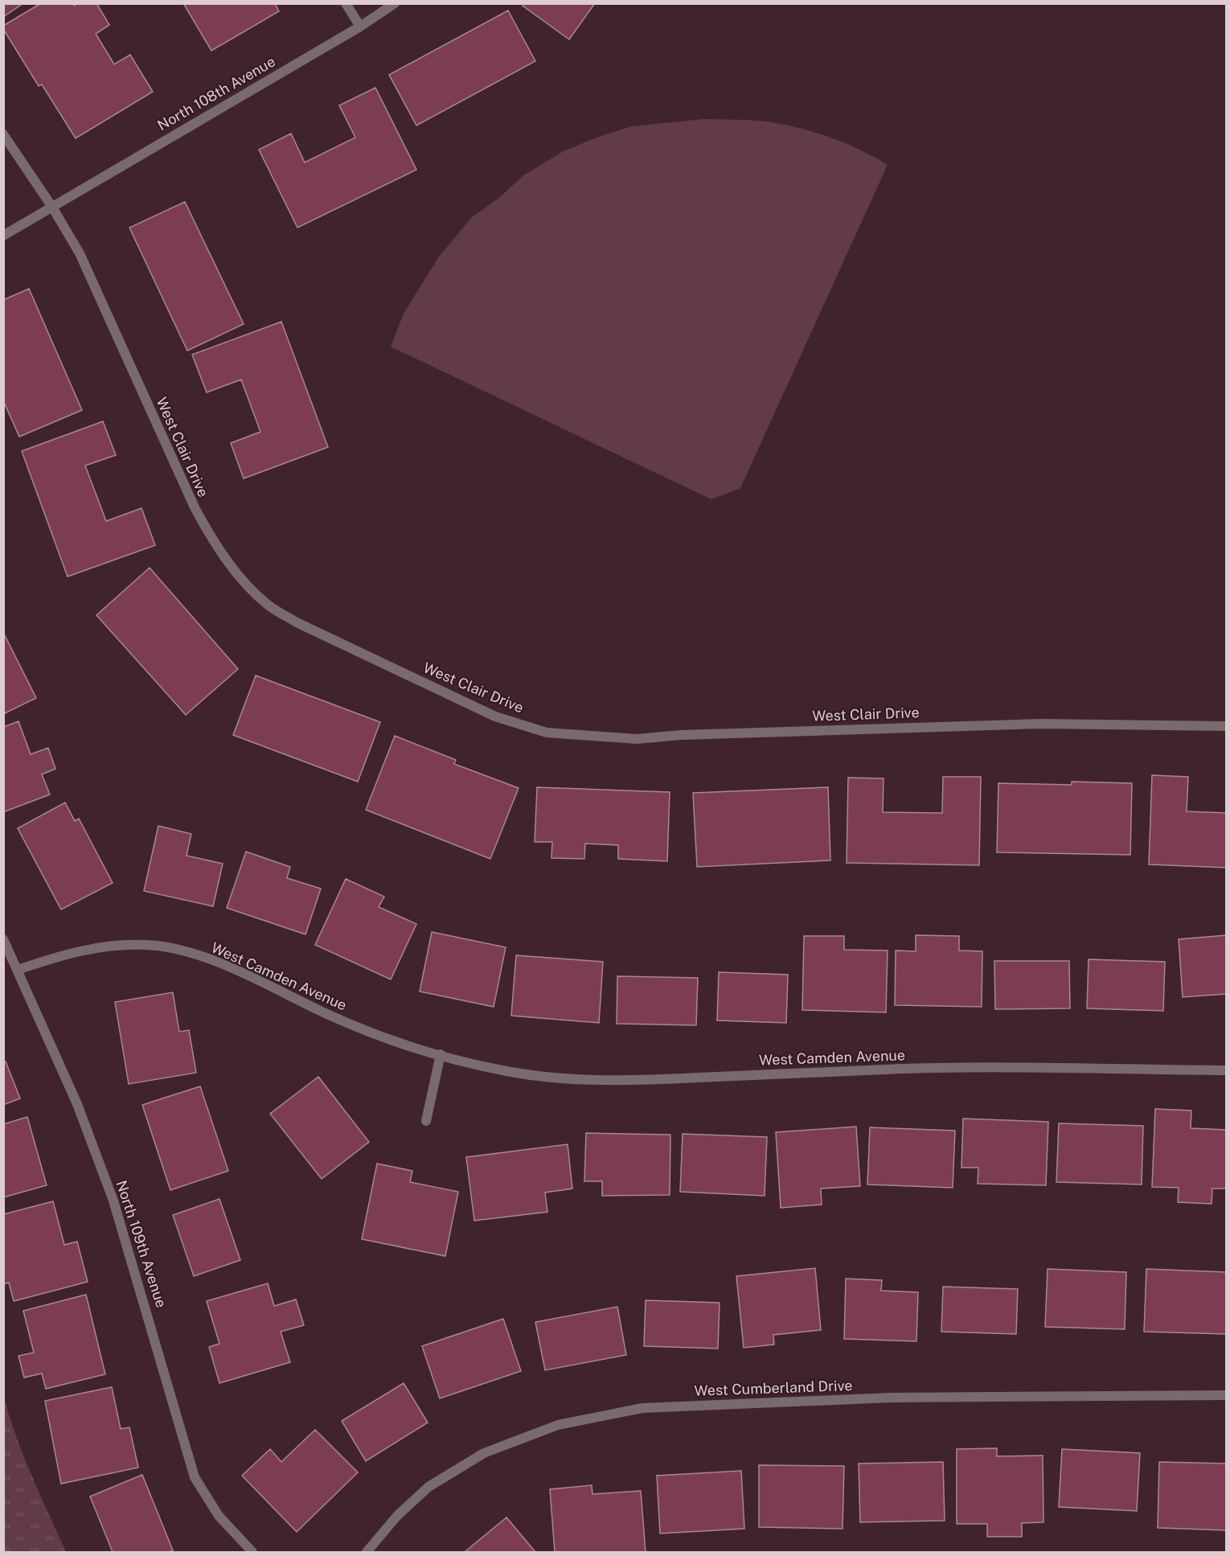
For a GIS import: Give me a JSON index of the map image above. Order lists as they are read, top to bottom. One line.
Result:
{"streets":{"street":["North 108th Avenue","West Clair Drive","West Camden Avenue","North 109th Avenue","West Cumberland Drive"]},"crossings":[["North 108th Avenue","West Clair Drive"],["West Camden Avenue","North 109th Avenue"]]}
